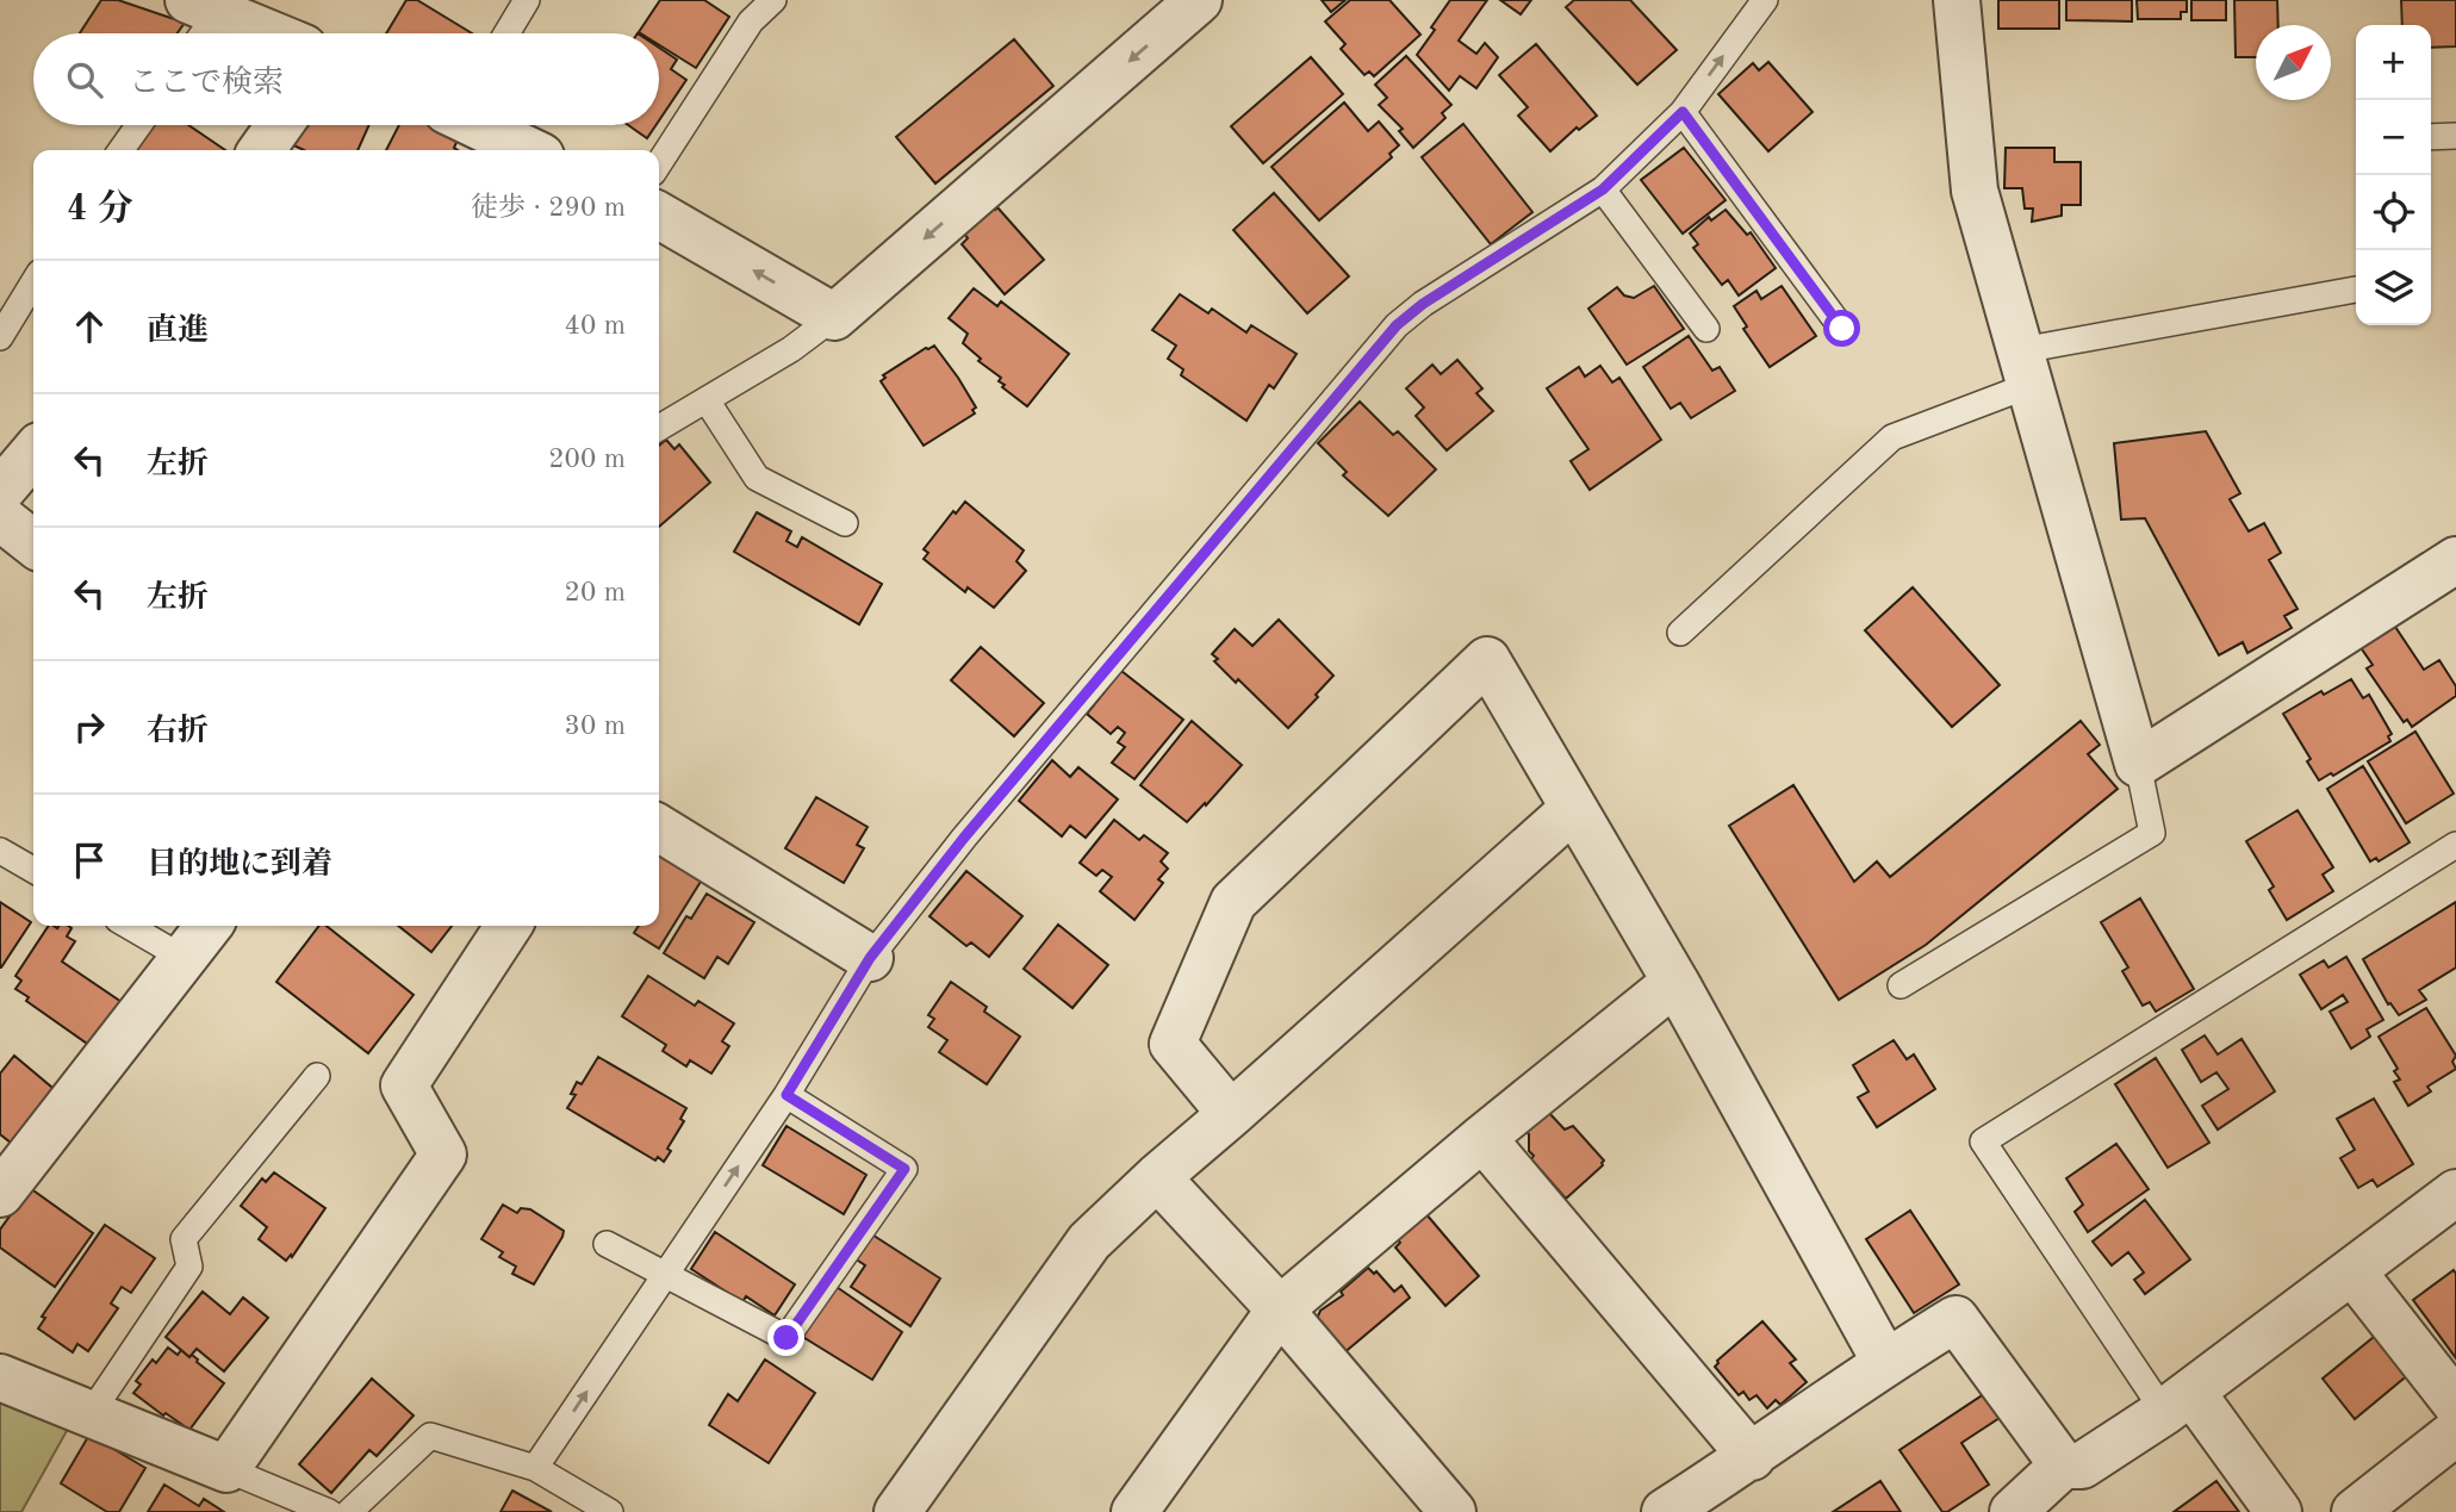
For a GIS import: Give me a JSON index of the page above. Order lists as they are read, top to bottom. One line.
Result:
{"north":"top right","page":{"map_buttons":["+","−"],"search":"ここで検索","heading":["4 分","徒歩 · 290 m"],"list":[["直進","40 m"],["左折","200 m"],["左折","20 m"],["右折","30 m"],"目的地に到着"]}}
